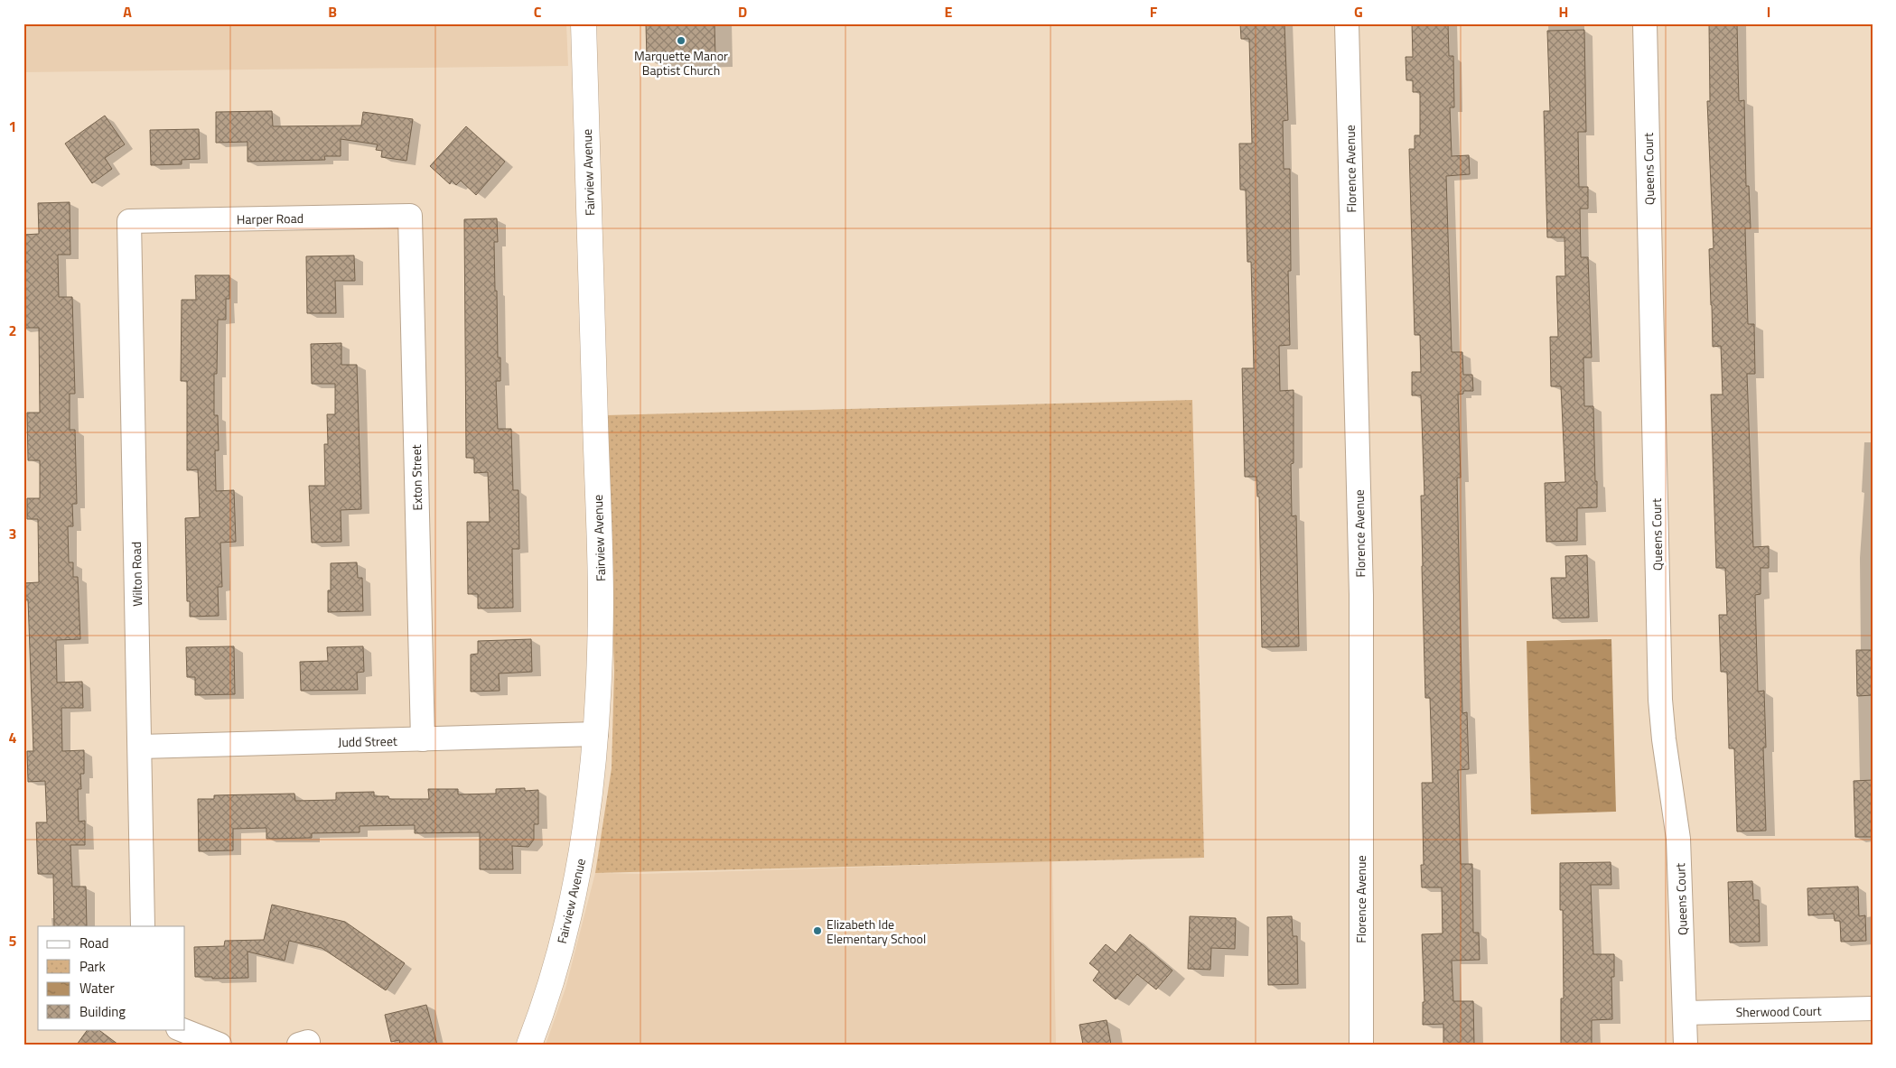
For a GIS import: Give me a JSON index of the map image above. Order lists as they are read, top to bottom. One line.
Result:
{"streets":{"street":["Florence Avenue","Queens Court","Fairview Avenue","Harper Road","Exton Street","Wilton Road","Judd Street","Sherwood Court"]},"crossings":[["Queens Court","Sherwood Court"],["Fairview Avenue","Judd Street"],["Harper Road","Exton Street"],["Harper Road","Wilton Road"],["Exton Street","Judd Street"],["Wilton Road","Judd Street"]],"places":["Marquette Manor Baptist Church","Elizabeth Ide Elementary School"],"legend":["Road","Park","Water","Building"],"grid":{"columns":["A","B","C","D","E","F","G","H","I"],"rows":["1","2","3","4","5"]}}
